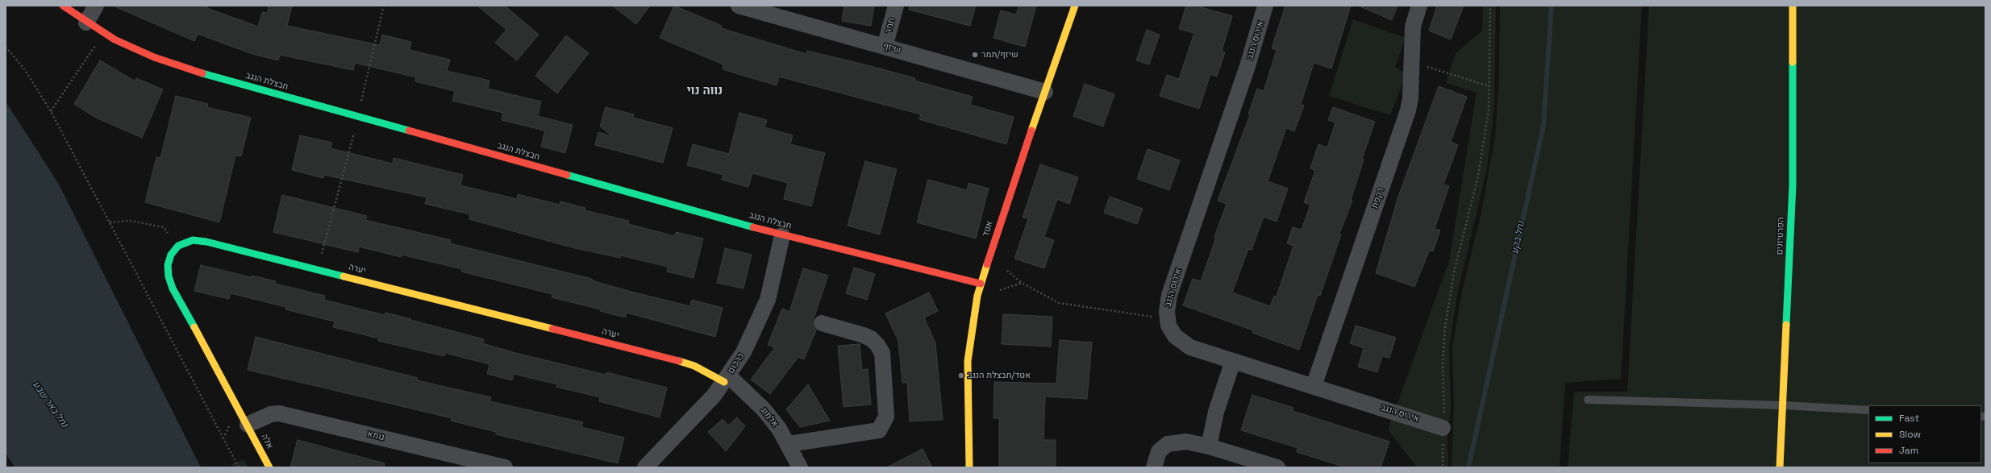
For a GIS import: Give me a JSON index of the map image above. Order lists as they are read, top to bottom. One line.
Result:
{"streets":{"street":["תמר","אירוס הנגב","שיזף","חבצלת הנגב","רקפת","אטד","הפרטיזנים","יערה","כרכום","אלמוג","גומא","אלה"]},"crossings":[["תמר","שיזף"],["אירוס הנגב","רקפת"],["שיזף","אטד"],["חבצלת הנגב","אטד"],["חבצלת הנגב","כרכום"],["יערה","כרכום"],["יערה","אלמוג"],["כרכום","אלמוג"],["גומא","אלה"]],"districts":["נווה נוי"],"water":["נחל בקע","נחל באר שבע"],"places":["שיזף/תמר","אטד/חבצלת הנגב"],"legend":["Fast","Slow","Jam"]}
